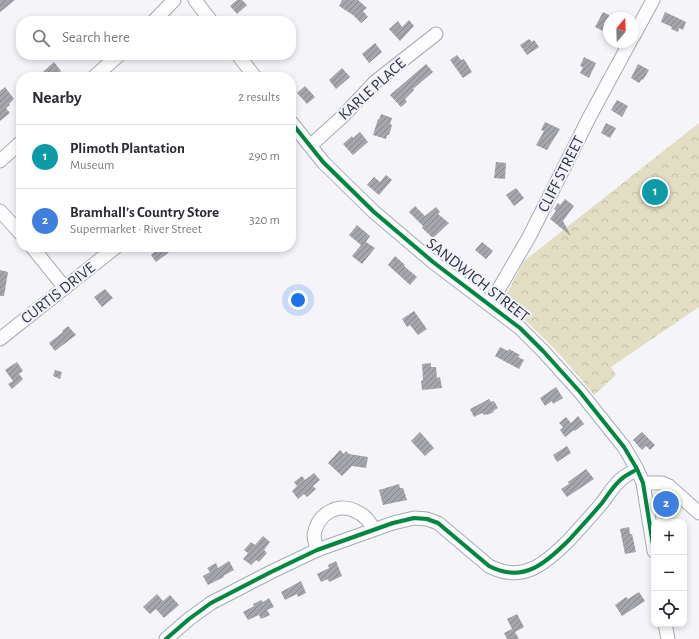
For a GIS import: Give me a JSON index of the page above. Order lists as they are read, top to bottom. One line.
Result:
{"streets":{"street":["KARLE PLACE","CLIFF STREET","SANDWICH STREET","CURTIS DRIVE"]},"crossings":[["KARLE PLACE","SANDWICH STREET"],["CLIFF STREET","SANDWICH STREET"]],"north":"top","page":{"search":"Search here","heading":["Nearby","2 results"],"list":[{"mark":"1","name":"Plimoth Plantation","note":"Museum","value":"290 m"},{"mark":"2","name":"Bramhall’s Country Store","note":"Supermarket · River Street","value":"320 m"}],"pins":["1","2"],"map_buttons":["+","−"]}}
